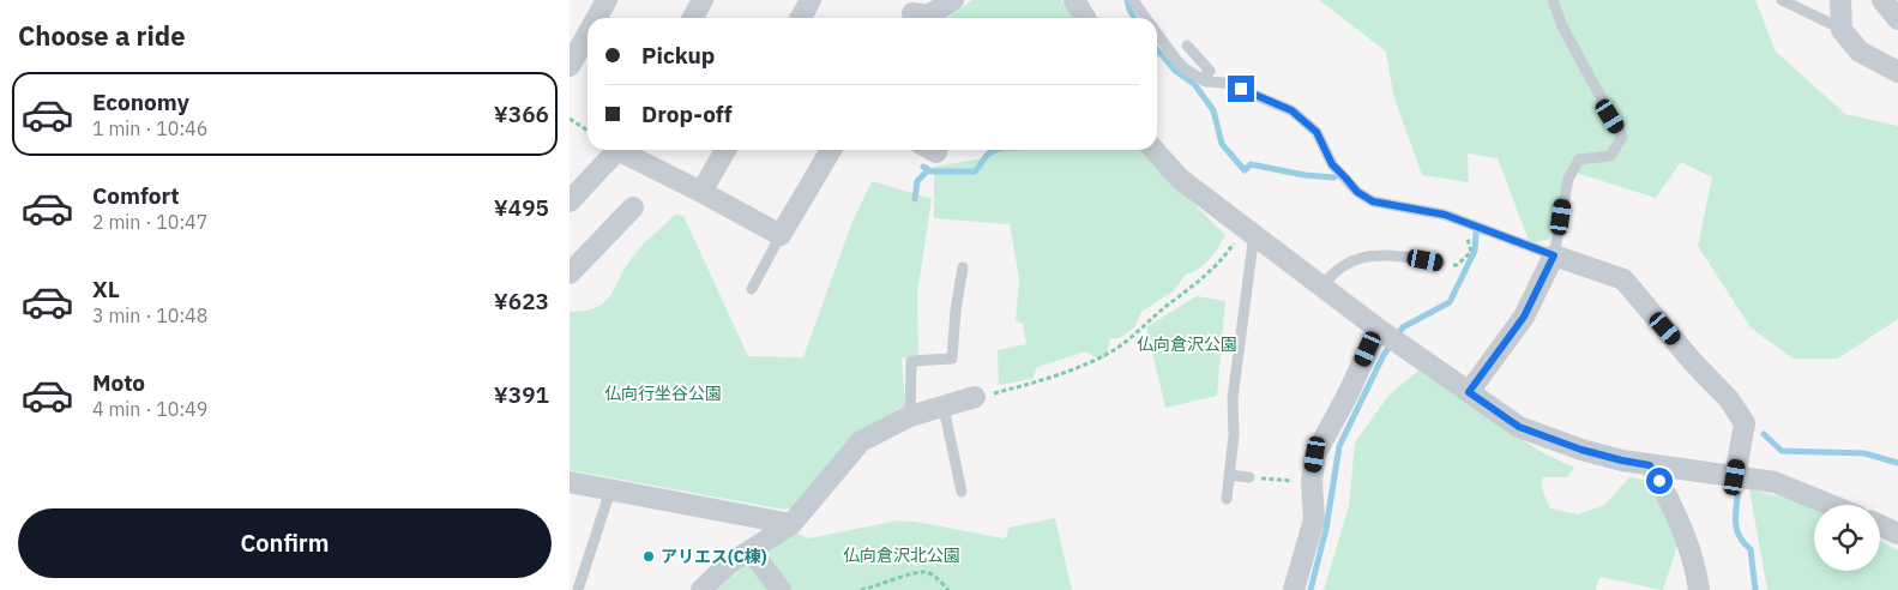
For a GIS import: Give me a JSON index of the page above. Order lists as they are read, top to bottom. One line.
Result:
{"parks":["仏向倉沢公園","仏向行坐谷公園","仏向倉沢北公園"],"places":["アリエス(C棟)"],"page":{"heading":"Choose a ride","banner":["Pickup","Drop-off"],"list":[{"name":"Economy","note":"1 min · 10:46","value":"¥366"},{"name":"Comfort","note":"2 min · 10:47","value":"¥495"},{"name":"XL","note":"3 min · 10:48","value":"¥623"},{"name":"Moto","note":"4 min · 10:49","value":"¥391"}],"buttons":"Confirm"}}
